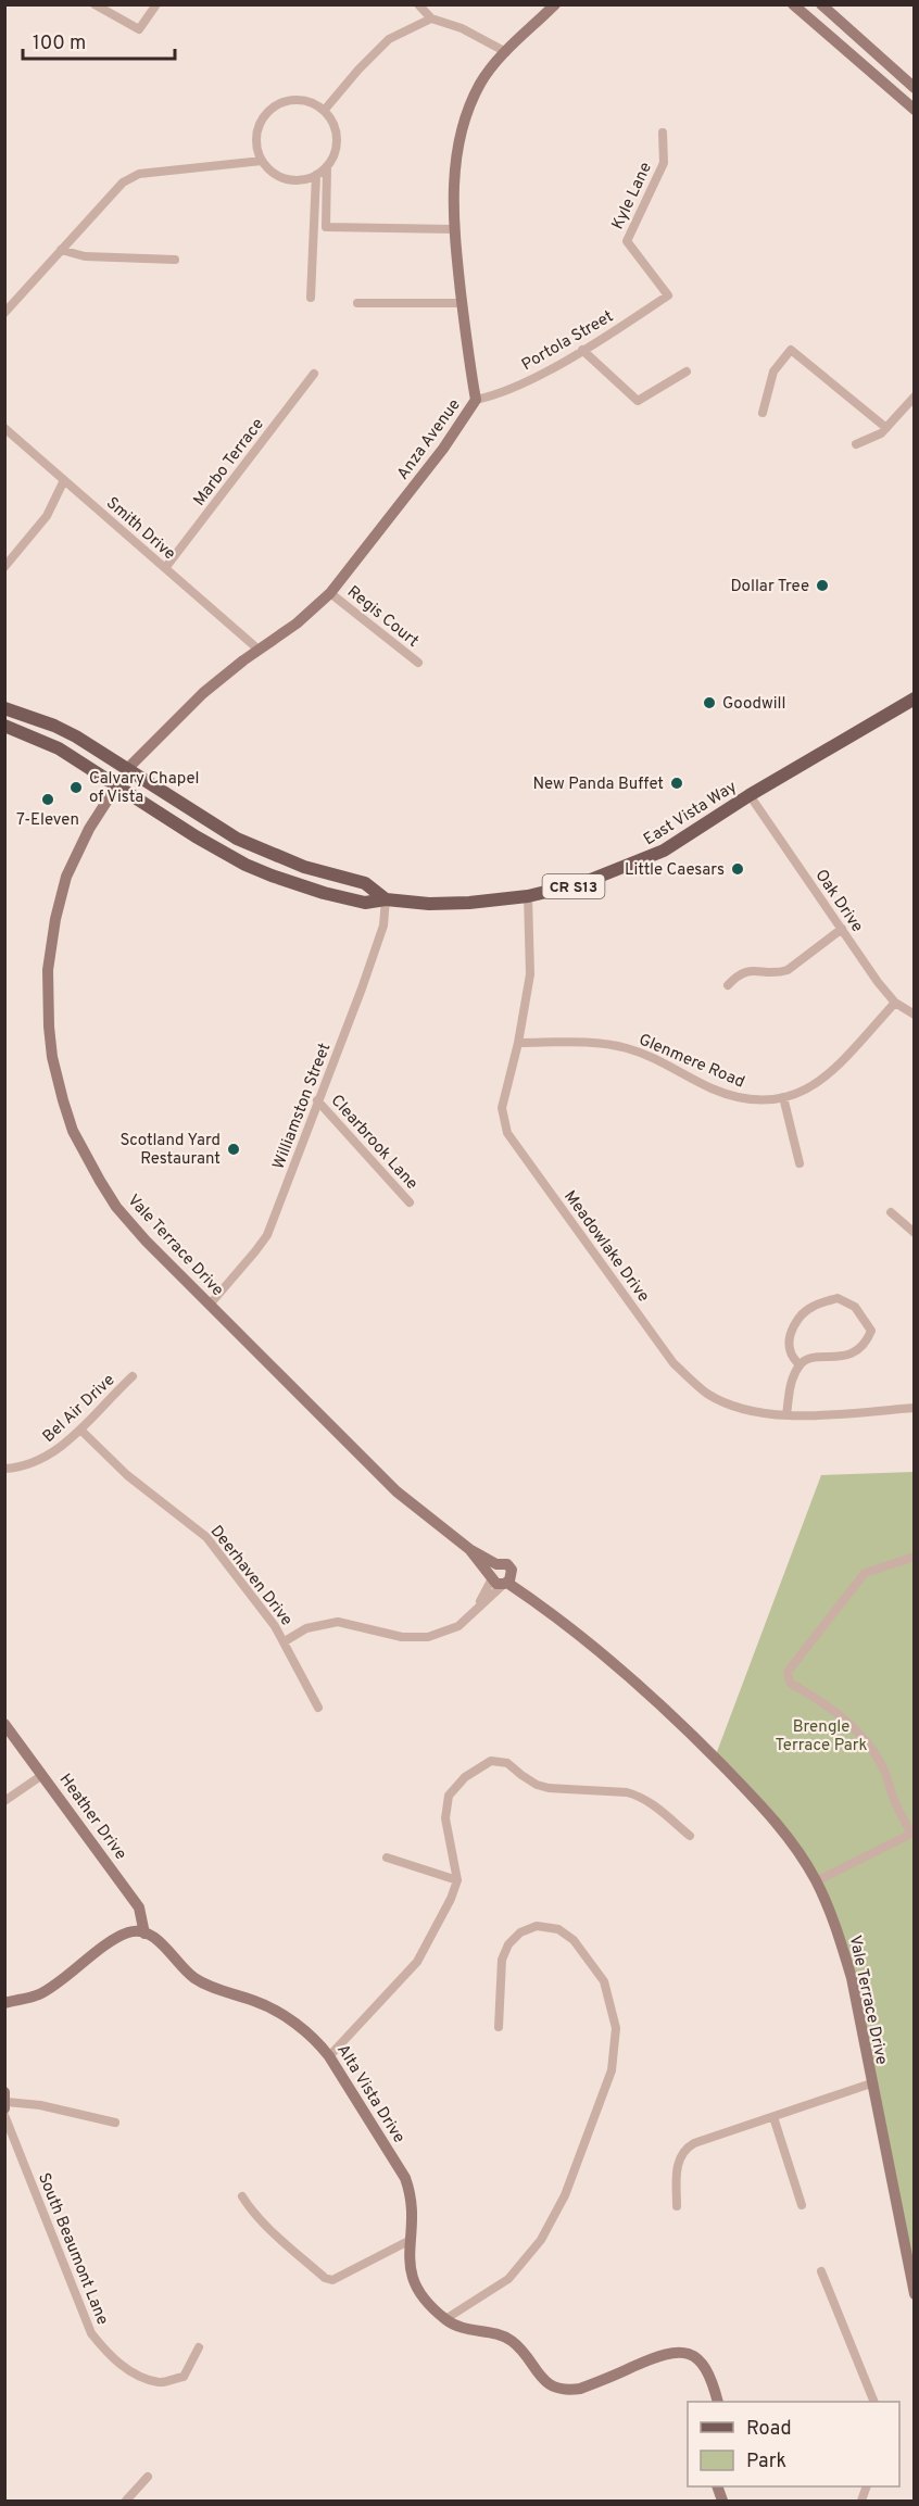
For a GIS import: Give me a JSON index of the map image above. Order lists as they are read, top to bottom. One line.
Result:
{"streets":{"main road":["East Vista Way","CR S13"],"street":["Kyle Lane","Portola Street","Anza Avenue","Marbo Terrace","Smith Drive","Regis Court","Oak Drive","Glenmere Road","Williamston Street","Clearbrook Lane","Vale Terrace Drive","Meadowlake Drive","Bel Air Drive","Deerhaven Drive","Heather Drive","Alta Vista Drive","South Beaumont Lane"]},"crossings":[["Kyle Lane","Portola Street"],["Portola Street","Anza Avenue"],["Anza Avenue","Smith Drive"],["Anza Avenue","Regis Court"],["Anza Avenue","East Vista Way"],["Anza Avenue","Vale Terrace Drive"],["Marbo Terrace","Smith Drive"],["East Vista Way","Oak Drive"],["East Vista Way","Williamston Street"],["East Vista Way","Vale Terrace Drive"],["East Vista Way","Meadowlake Drive"],["Oak Drive","Glenmere Road"],["Glenmere Road","Meadowlake Drive"],["Williamston Street","Clearbrook Lane"],["Williamston Street","Vale Terrace Drive"],["Bel Air Drive","Deerhaven Drive"],["Heather Drive","Alta Vista Drive"]],"parks":["Brengle Terrace Park"],"places":["Dollar Tree","Goodwill","New Panda Buffet","Calvary Chapel of Vista","7-Eleven","Little Caesars","Scotland Yard Restaurant"],"legend":["Road","Park"],"scale_bar":"100 m"}
